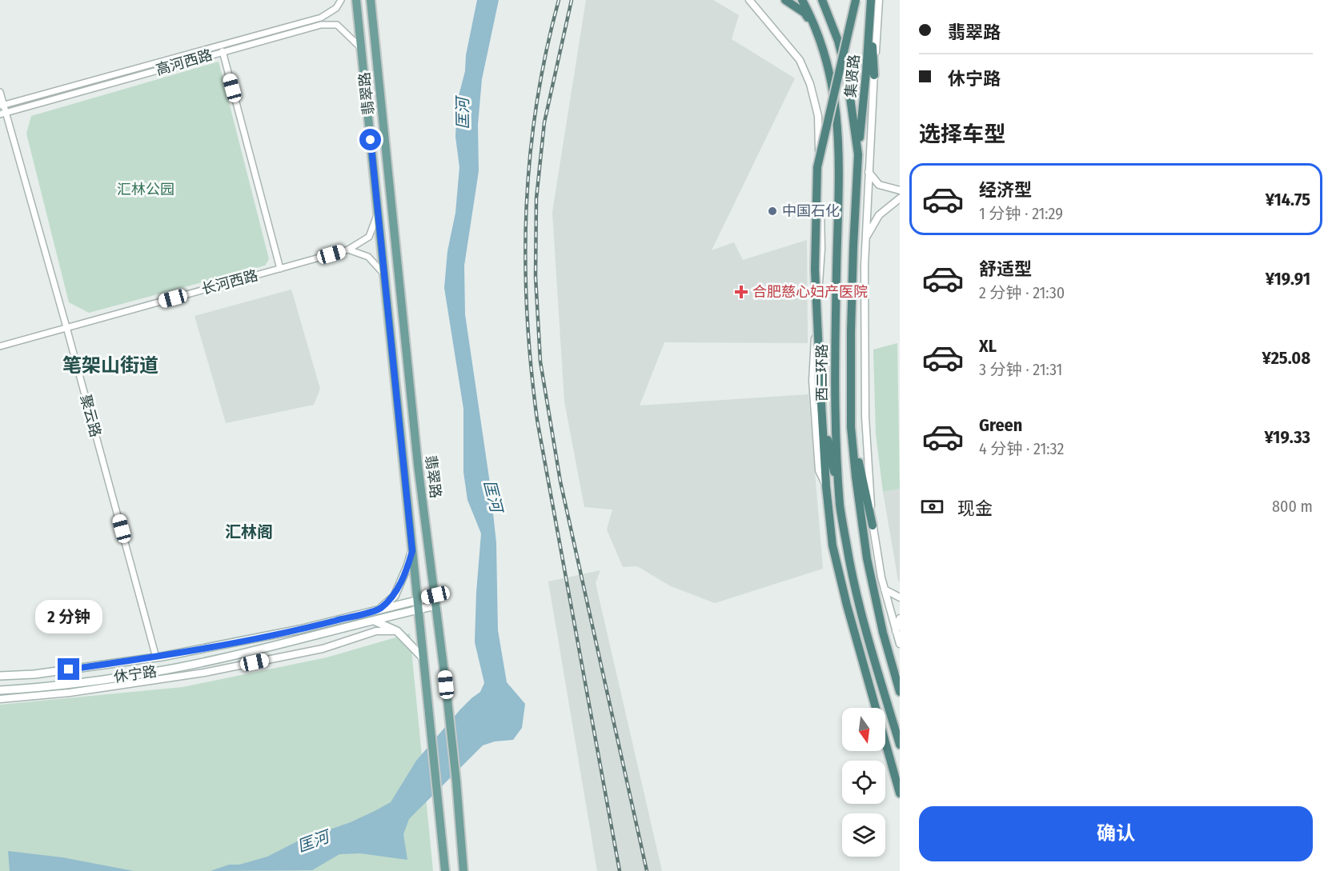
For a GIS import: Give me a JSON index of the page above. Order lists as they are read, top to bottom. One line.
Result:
{"streets":{"highway":["集贤路","西二环路"],"main road":["翡翠路","休宁路"],"street":["高河西路","长河西路","聚云路"]},"crossings":[["高河西路","翡翠路"],["高河西路","聚云路"],["集贤路","西二环路"],["翡翠路","长河西路"],["翡翠路","休宁路"],["长河西路","聚云路"],["聚云路","休宁路"]],"districts":["笔架山街道","汇林阁"],"water":["匡河"],"parks":["汇林公园"],"places":{"other":["中国石化"],"health":["合肥慈心妇产医院"]},"north":"bottom","page":{"banner":["翡翠路","休宁路"],"heading":"选择车型","list":[{"name":"经济型","note":"1 分钟 · 21:29","value":"¥14.75"},{"name":"舒适型","note":"2 分钟 · 21:30","value":"¥19.91"},{"name":"XL","note":"3 分钟 · 21:31","value":"¥25.08"},{"name":"Green","note":"4 分钟 · 21:32","value":"¥19.33"}],"pay":["现金","800 m"],"bubble":"2 分钟","buttons":"确认"}}
